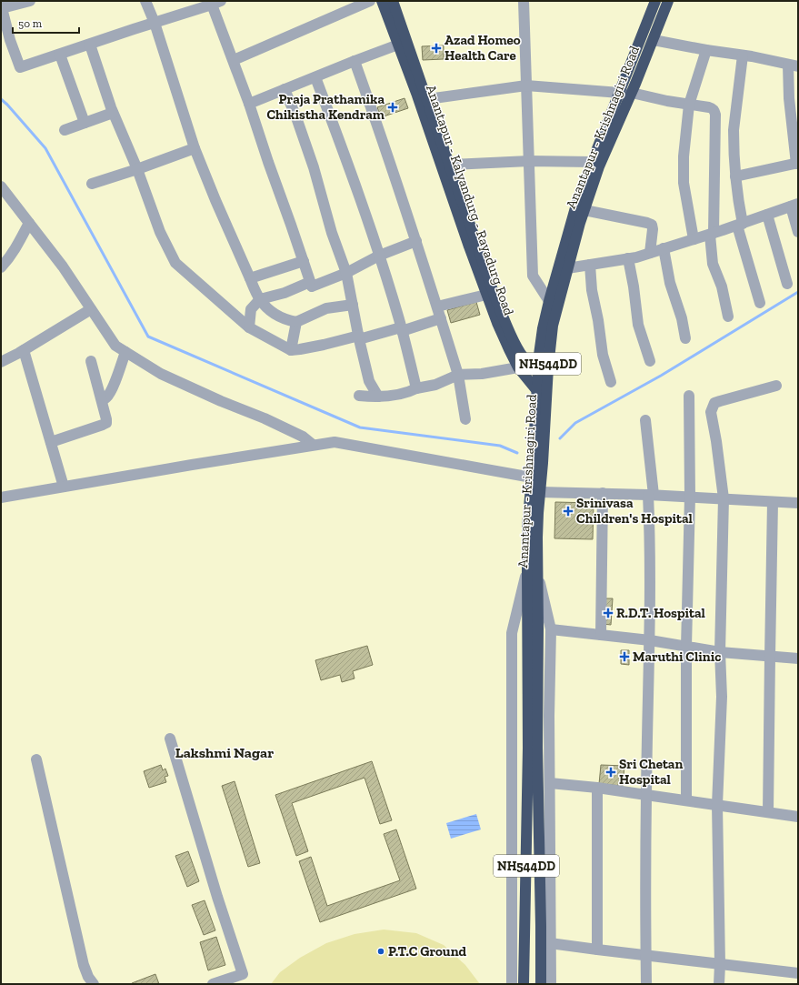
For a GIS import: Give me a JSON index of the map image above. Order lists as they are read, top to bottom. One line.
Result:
{"streets":{"highway":["Anantapur - Krishnagiri Road","Anantapur - Kalyandurg - Rayadurg Road","NH544DD"]},"crossings":[["Anantapur - Krishnagiri Road","Anantapur - Kalyandurg - Rayadurg Road"],["Anantapur - Krishnagiri Road","NH544DD"]],"districts":["Lakshmi Nagar"],"places":{"health":["Azad Homeo Health Care","Praja Prathamika Chikistha Kendram","Srinivasa Children's Hospital","R.D.T. Hospital","Maruthi Clinic","Sri Chetan Hospital"],"other":["P.T.C Ground"]},"scale_bar":"50 m"}
